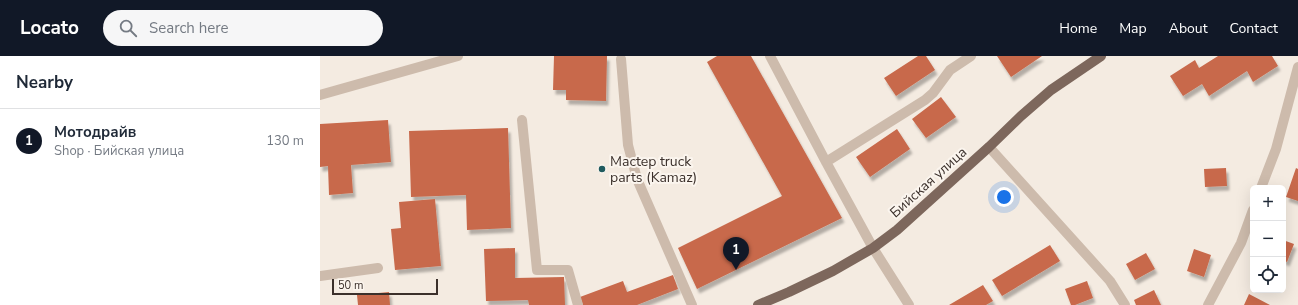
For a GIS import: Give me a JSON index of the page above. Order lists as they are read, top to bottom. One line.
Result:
{"streets":{"main road":["Бийская улица"]},"places":["Mactep truck parts (Kamaz)"],"scale_bar":"50 m","page":{"header":"Locato","search":"Search here","nav":["Home","Map","About","Contact"],"heading":"Nearby","list":[{"mark":"1","name":"Мотодрайв","note":"Shop · Бийская улица","value":"130 m"}],"map_buttons":["+","−"],"pins":"1","scale":"50 m"}}
